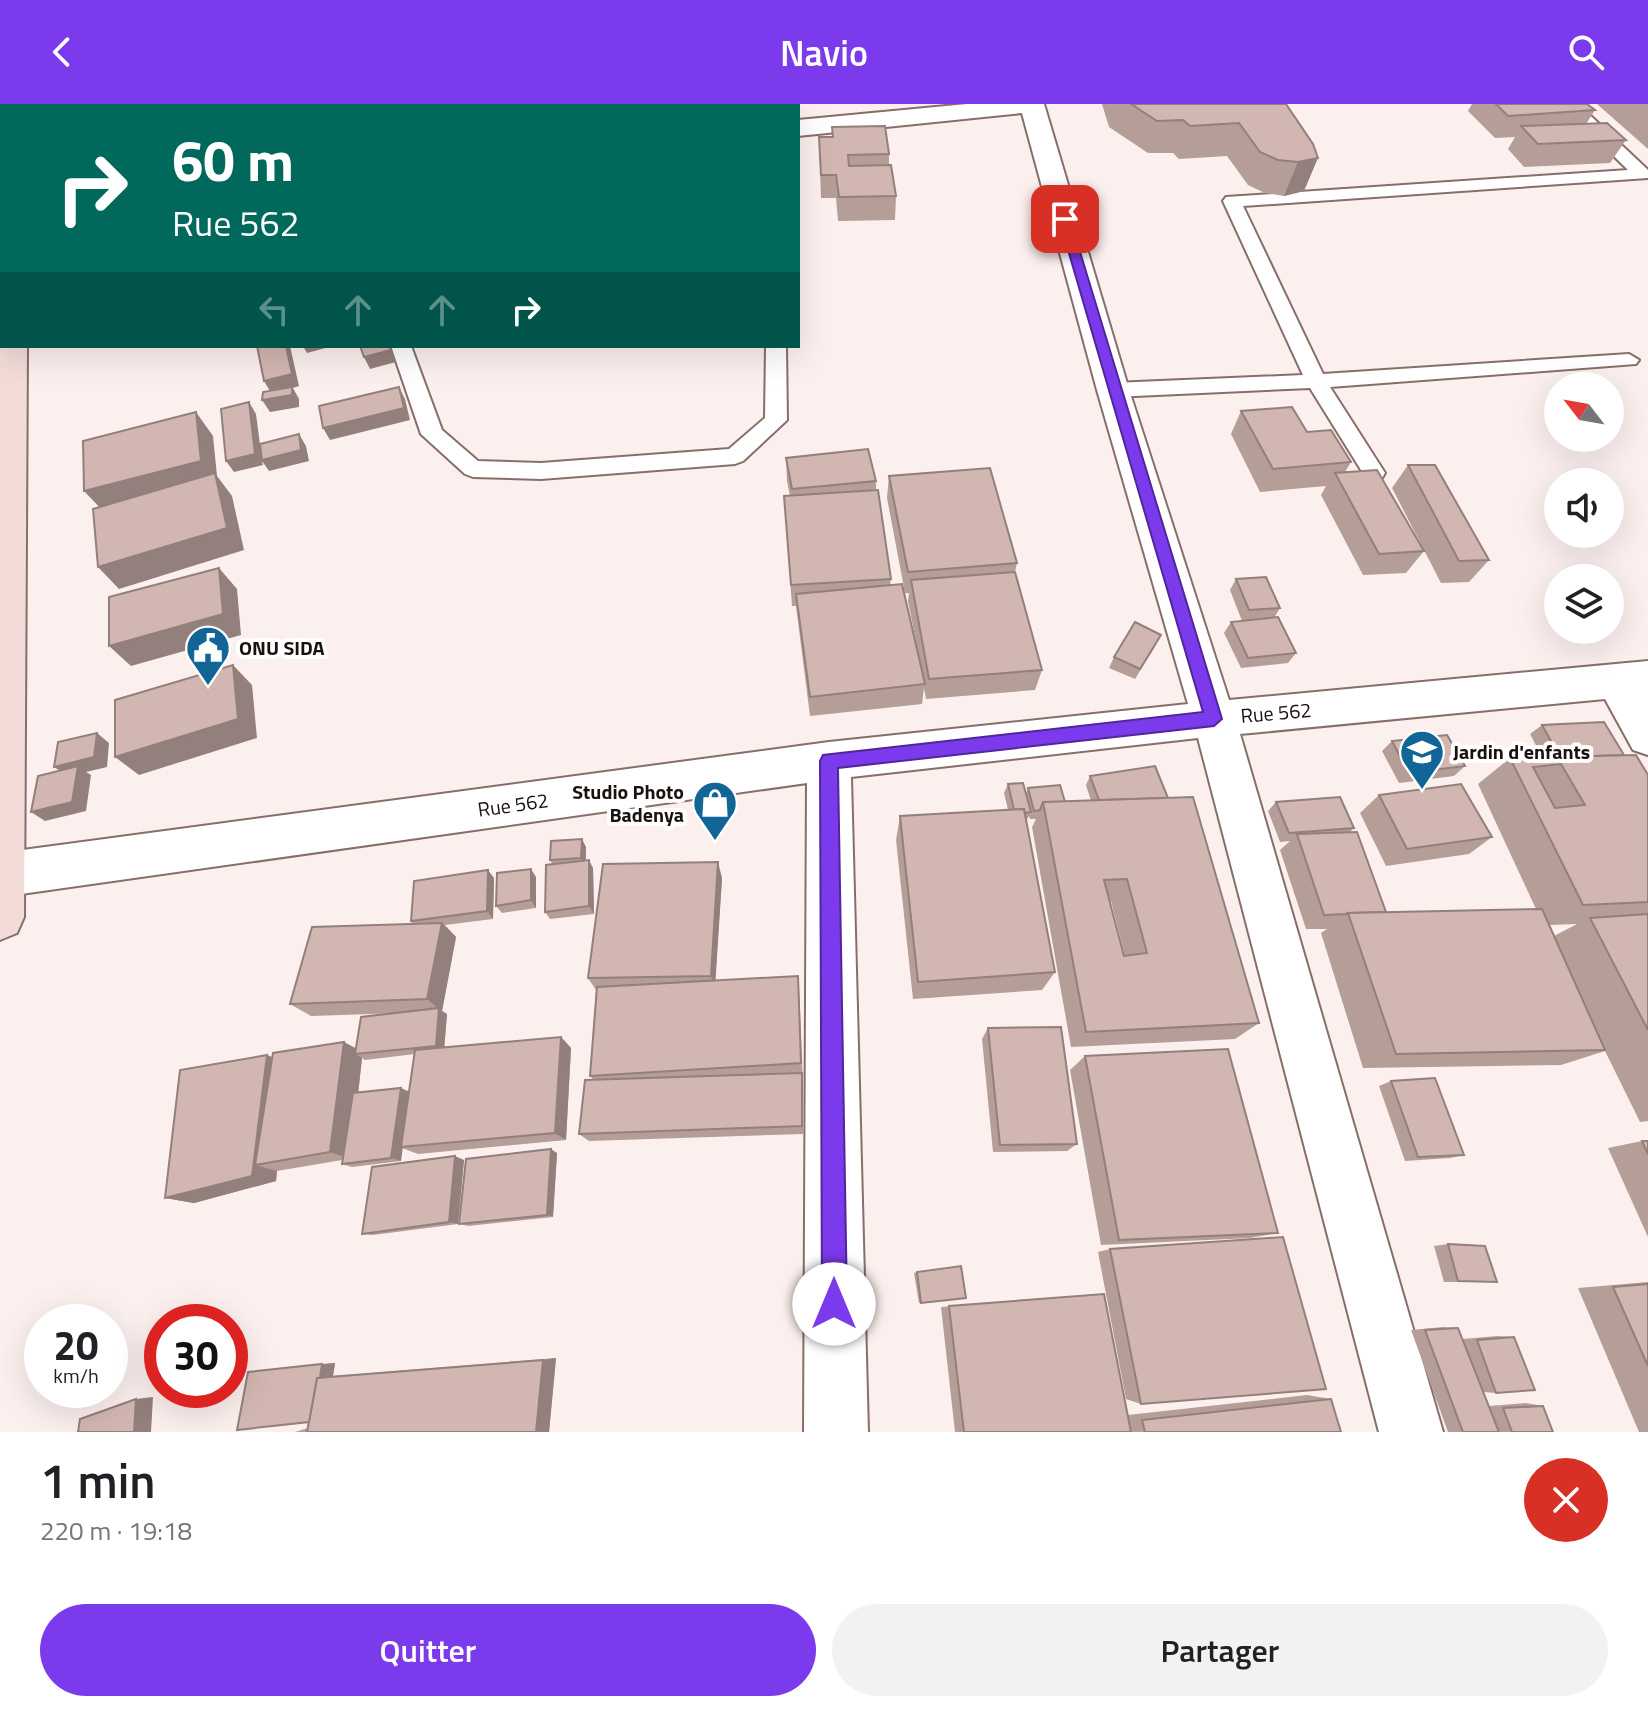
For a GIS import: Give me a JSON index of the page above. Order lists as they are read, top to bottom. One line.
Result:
{"streets":{"street":["Rue 562"]},"places":{"public building":["ONU SIDA"],"school or university":["Jardin d'enfants"],"shop":["Studio Photo Badenya"]},"north":"top left","page":{"header":"Navio","turn":["60 m","Rue 562"],"speed":"20 km/h","limit":"30","heading":["1 min","220 m · 19:18"],"buttons":["Quitter","Partager"]}}
